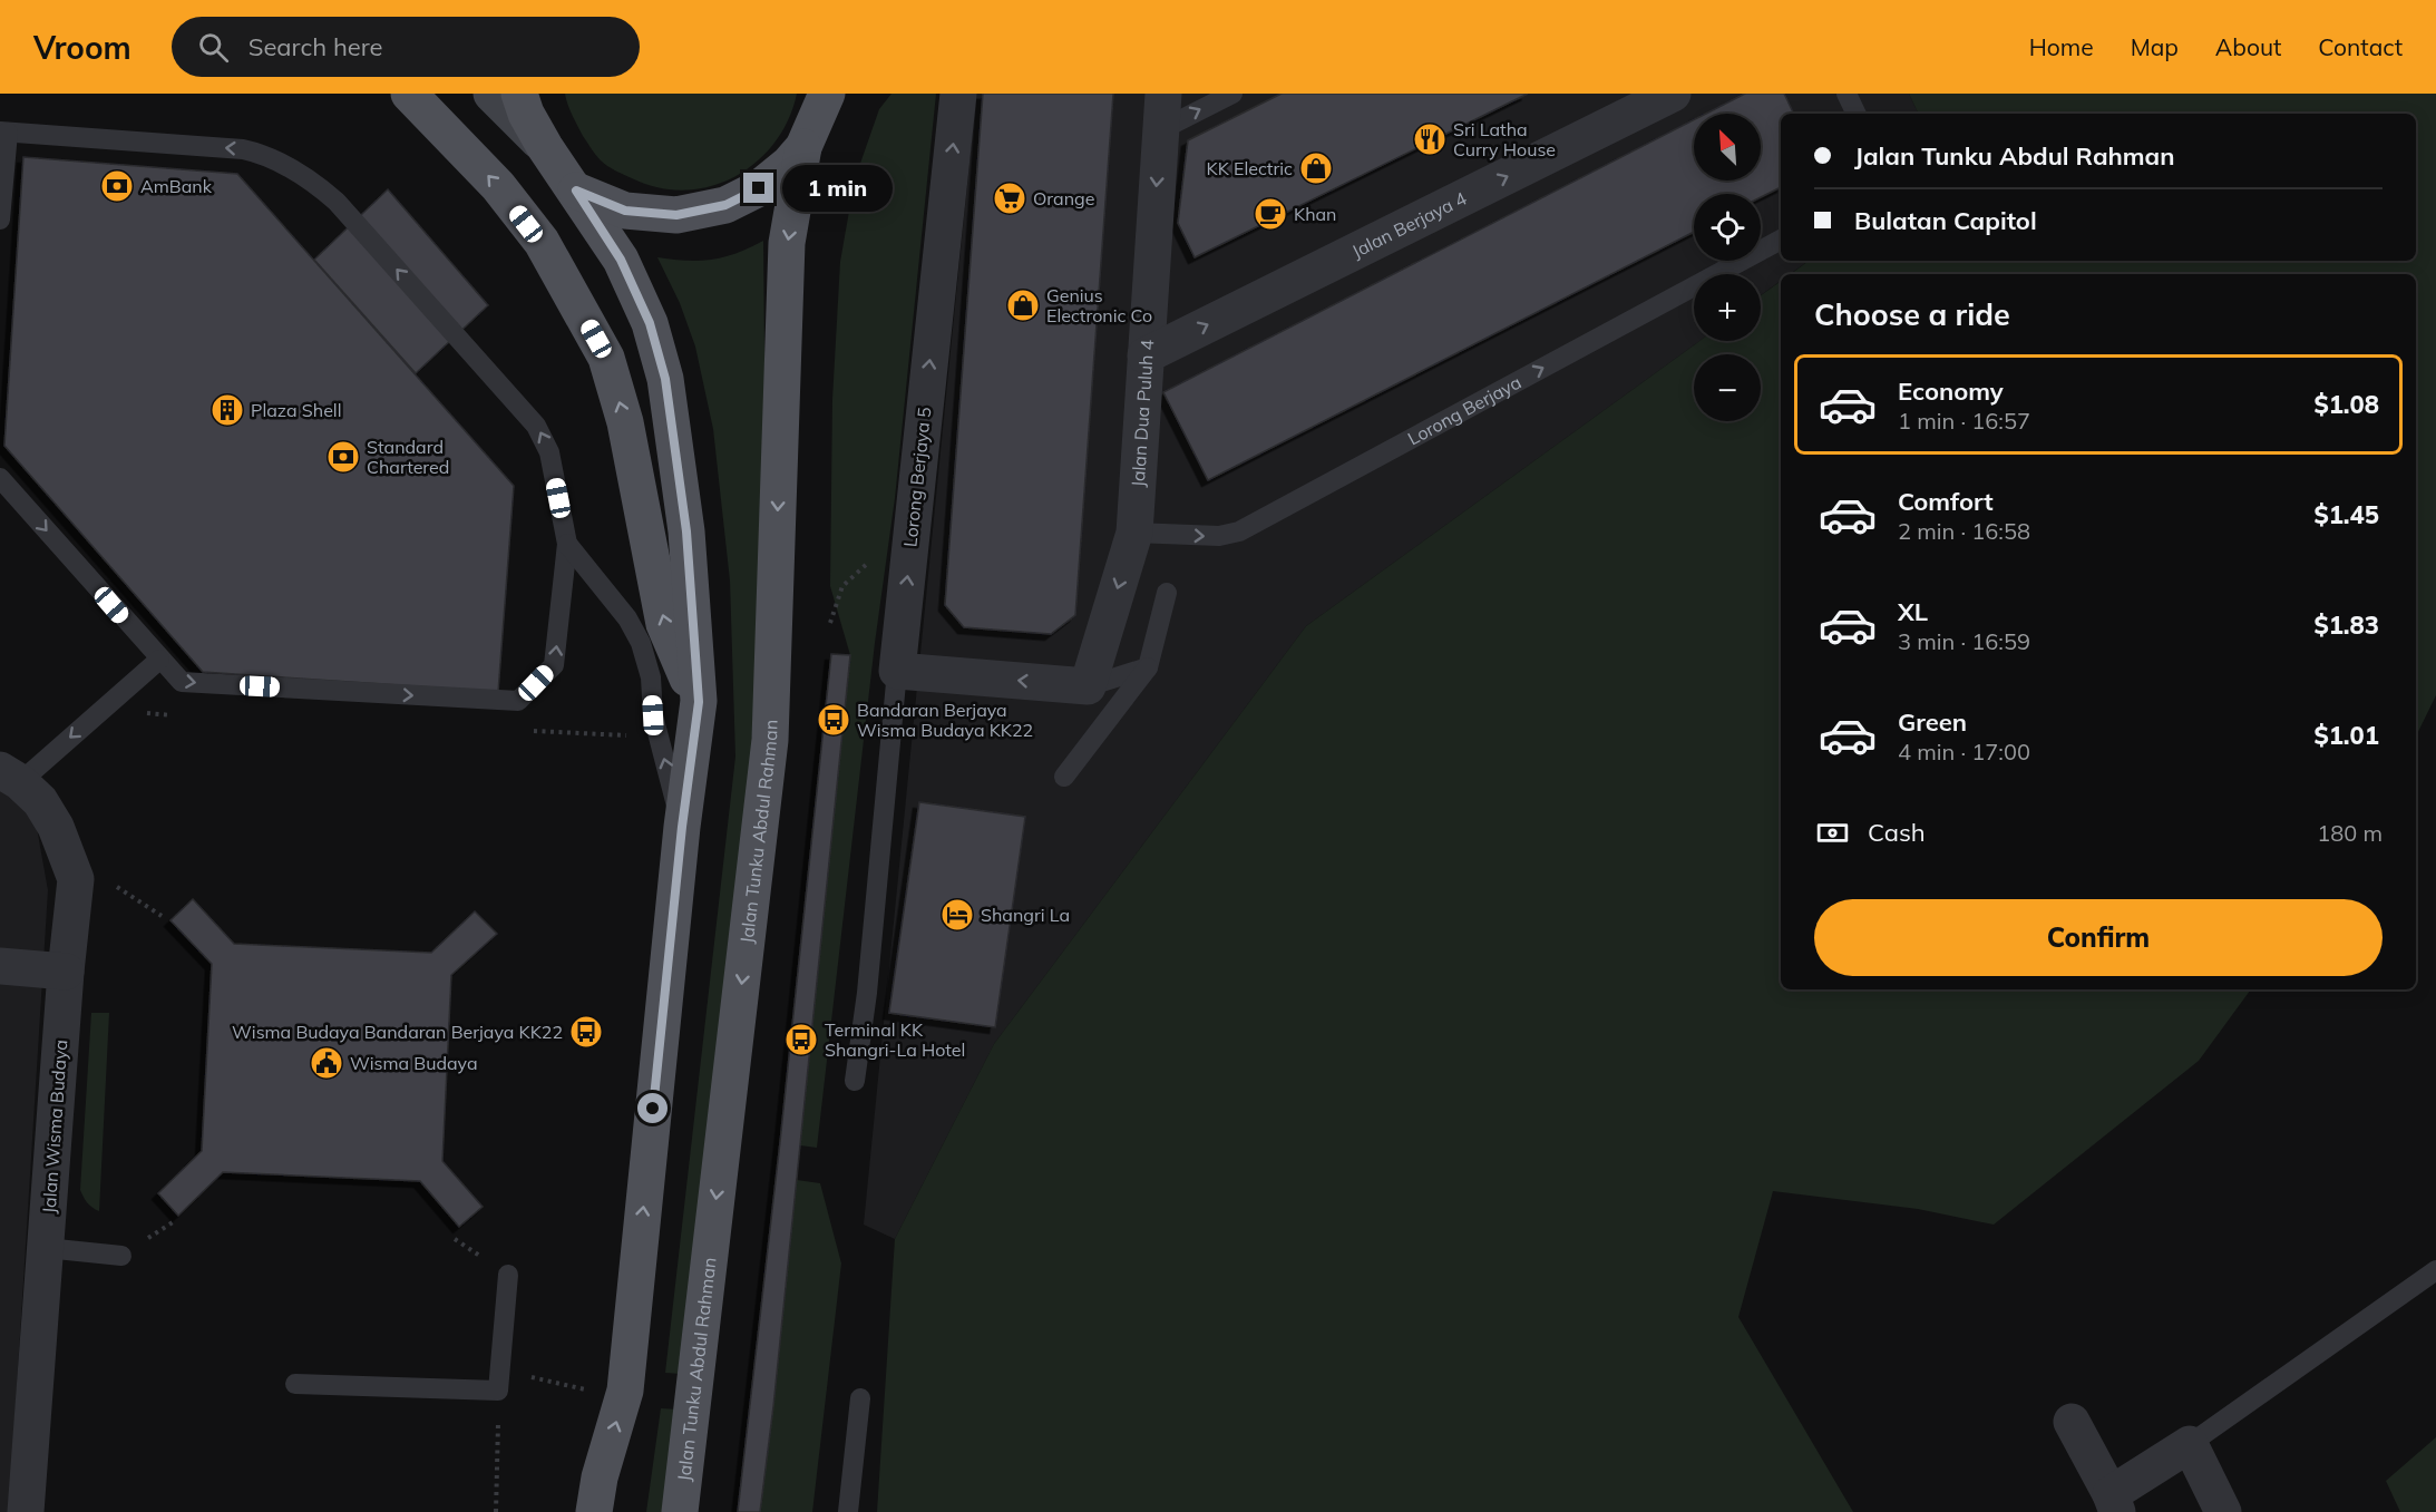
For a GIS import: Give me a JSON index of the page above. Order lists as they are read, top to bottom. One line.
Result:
{"streets":{"main road":["Jalan Tunku Abdul Rahman"],"street":["Jalan Berjaya 4","Jalan Dua Puluh 4","Lorong Berjaya 5","Jalan Wisma Budaya"],"lane":["Lorong Berjaya"]},"crossings":[["Jalan Berjaya 4","Jalan Dua Puluh 4"],["Lorong Berjaya","Jalan Dua Puluh 4"]],"one_way":["Jalan Berjaya 4","Lorong Berjaya","Jalan Dua Puluh 4","Lorong Berjaya 5"],"places":{"restaurant":["Sri Latha Curry House"],"shop":["KK Electric","Genius Electronic Co"],"bank":["AmBank","Standard Chartered"],"supermarket":["Orange"],"cafe":["Khan"],"building":["Plaza Shell"],"bus stop":["Bandaran Berjaya Wisma Budaya KK22","Wisma Budaya Bandaran Berjaya KK22","Terminal KK Shangri-La Hotel"],"hotel":["Shangri La"],"public building":["Wisma Budaya"]},"north":"top left","page":{"header":"Vroom","search":"Search here","nav":["Home","Map","About","Contact"],"map_buttons":["+","−"],"banner":["Jalan Tunku Abdul Rahman","Bulatan Capitol"],"bubble":"1 min","heading":"Choose a ride","list":[{"name":"Economy","note":"1 min · 16:57","value":"$1.08"},{"name":"Comfort","note":"2 min · 16:58","value":"$1.45"},{"name":"XL","note":"3 min · 16:59","value":"$1.83"},{"name":"Green","note":"4 min · 17:00","value":"$1.01"}],"pay":["Cash","180 m"],"buttons":"Confirm"}}
